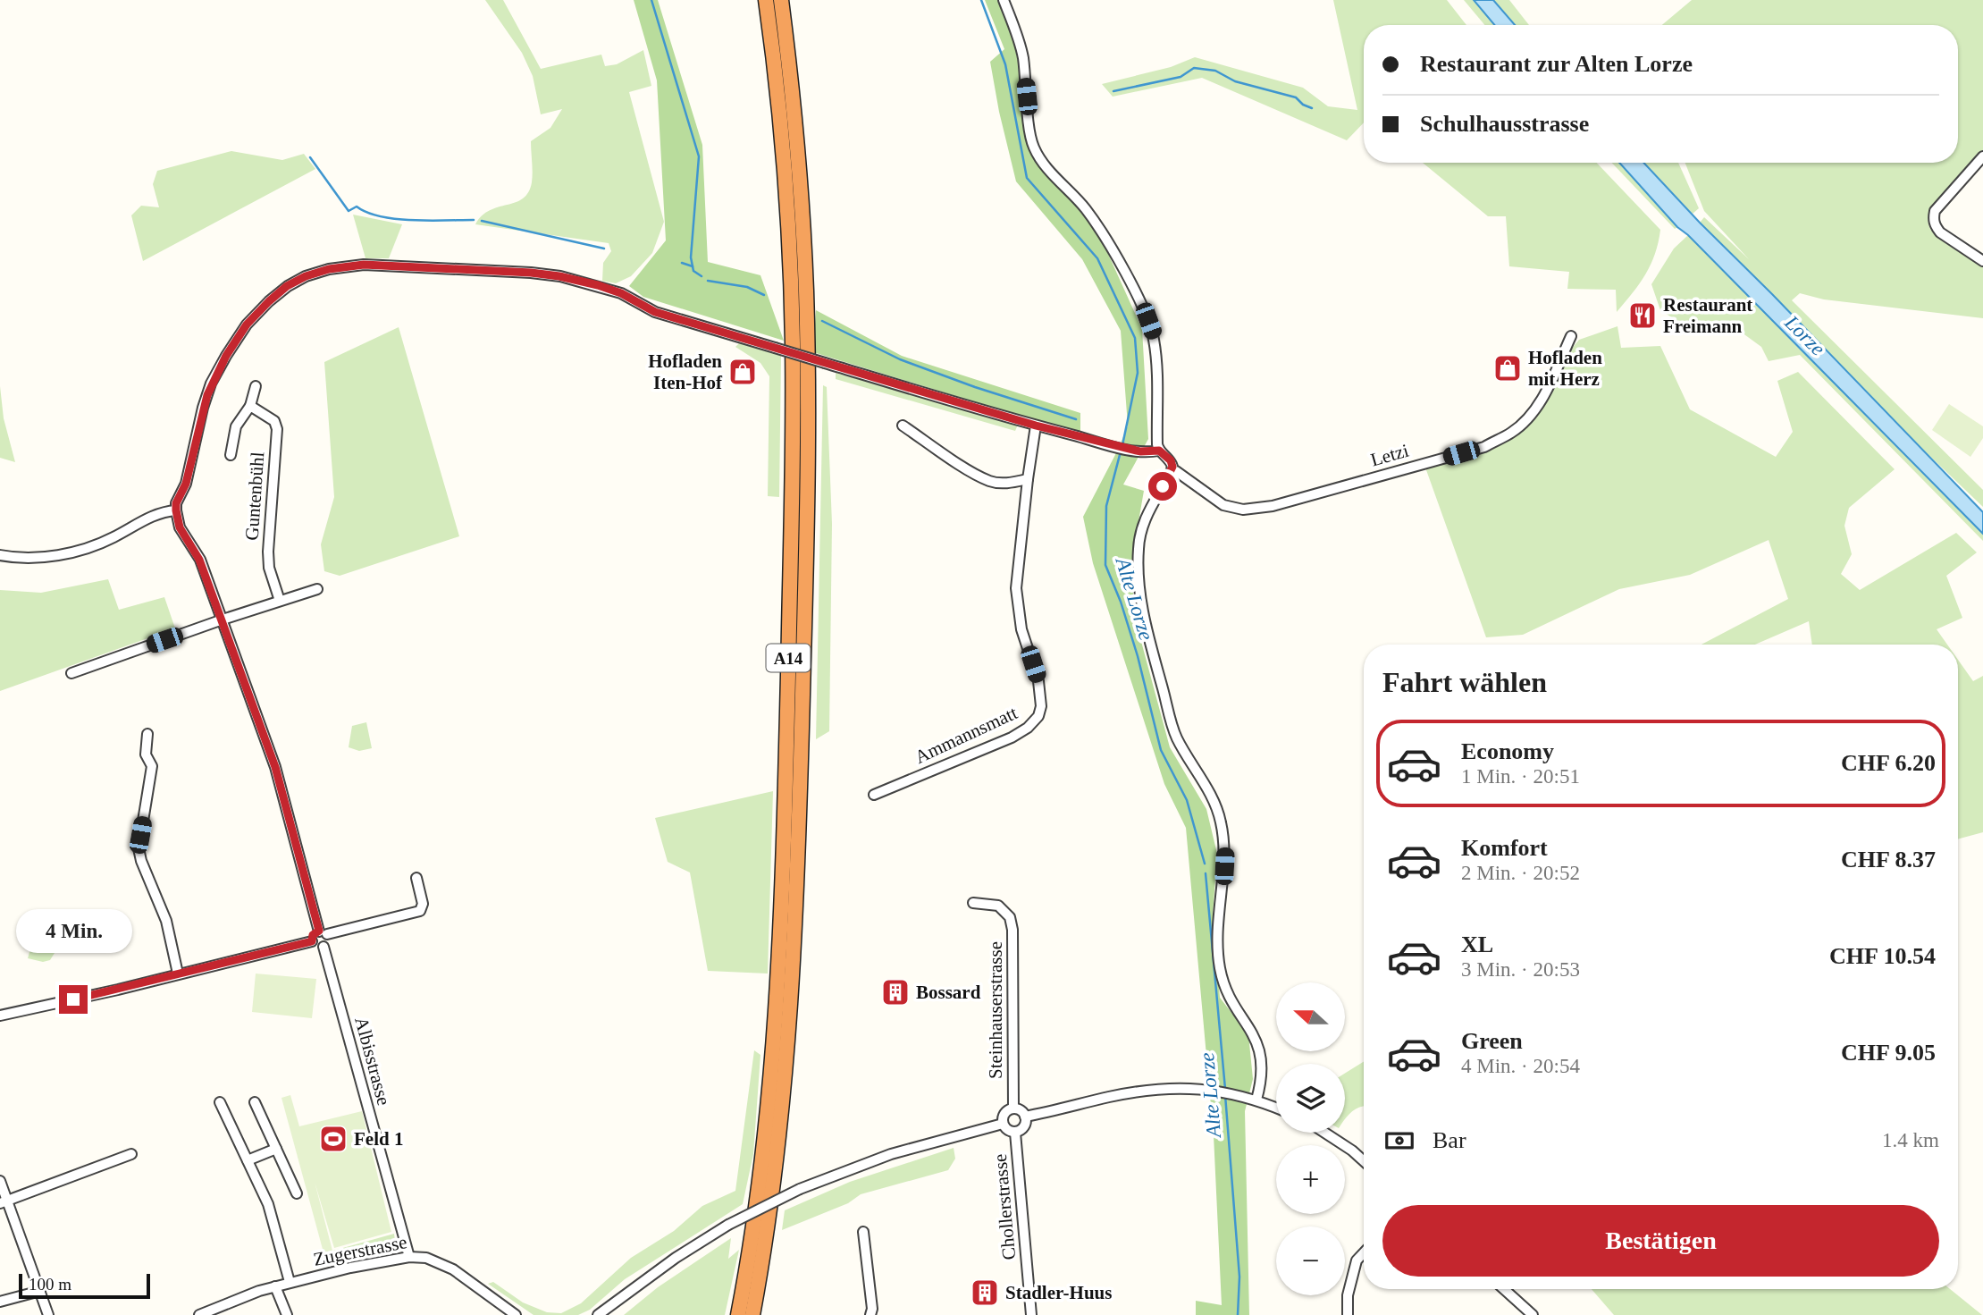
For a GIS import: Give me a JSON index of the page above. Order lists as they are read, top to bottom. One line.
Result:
{"streets":{"highway":["A14"],"street":["Letzi","Guntenbühl","Ammannsmatt","Steinhauserstrasse","Albisstrasse","Chollerstrasse","Zugerstrasse"]},"crossings":[["Steinhauserstrasse","Chollerstrasse"],["Albisstrasse","Zugerstrasse"]],"water":["Lorze","Alte Lorze"],"places":{"restaurant":["Restaurant Freimann"],"shop":["Hofladen mit Herz","Hofladen Iten-Hof"],"building":["Bossard","Stadler-Huus"],"sports":["Feld 1"]},"scale_bar":"100 m","north":"left","page":{"banner":["Restaurant zur Alten Lorze","Schulhausstrasse"],"heading":"Fahrt wählen","list":[{"name":"Economy","note":"1 Min. · 20:51","value":"CHF 6.20"},{"name":"Komfort","note":"2 Min. · 20:52","value":"CHF 8.37"},{"name":"XL","note":"3 Min. · 20:53","value":"CHF 10.54"},{"name":"Green","note":"4 Min. · 20:54","value":"CHF 9.05"}],"bubble":"4 Min.","map_buttons":["+","−"],"pay":["Bar","1.4 km"],"buttons":"Bestätigen","scale":"100 m"}}
